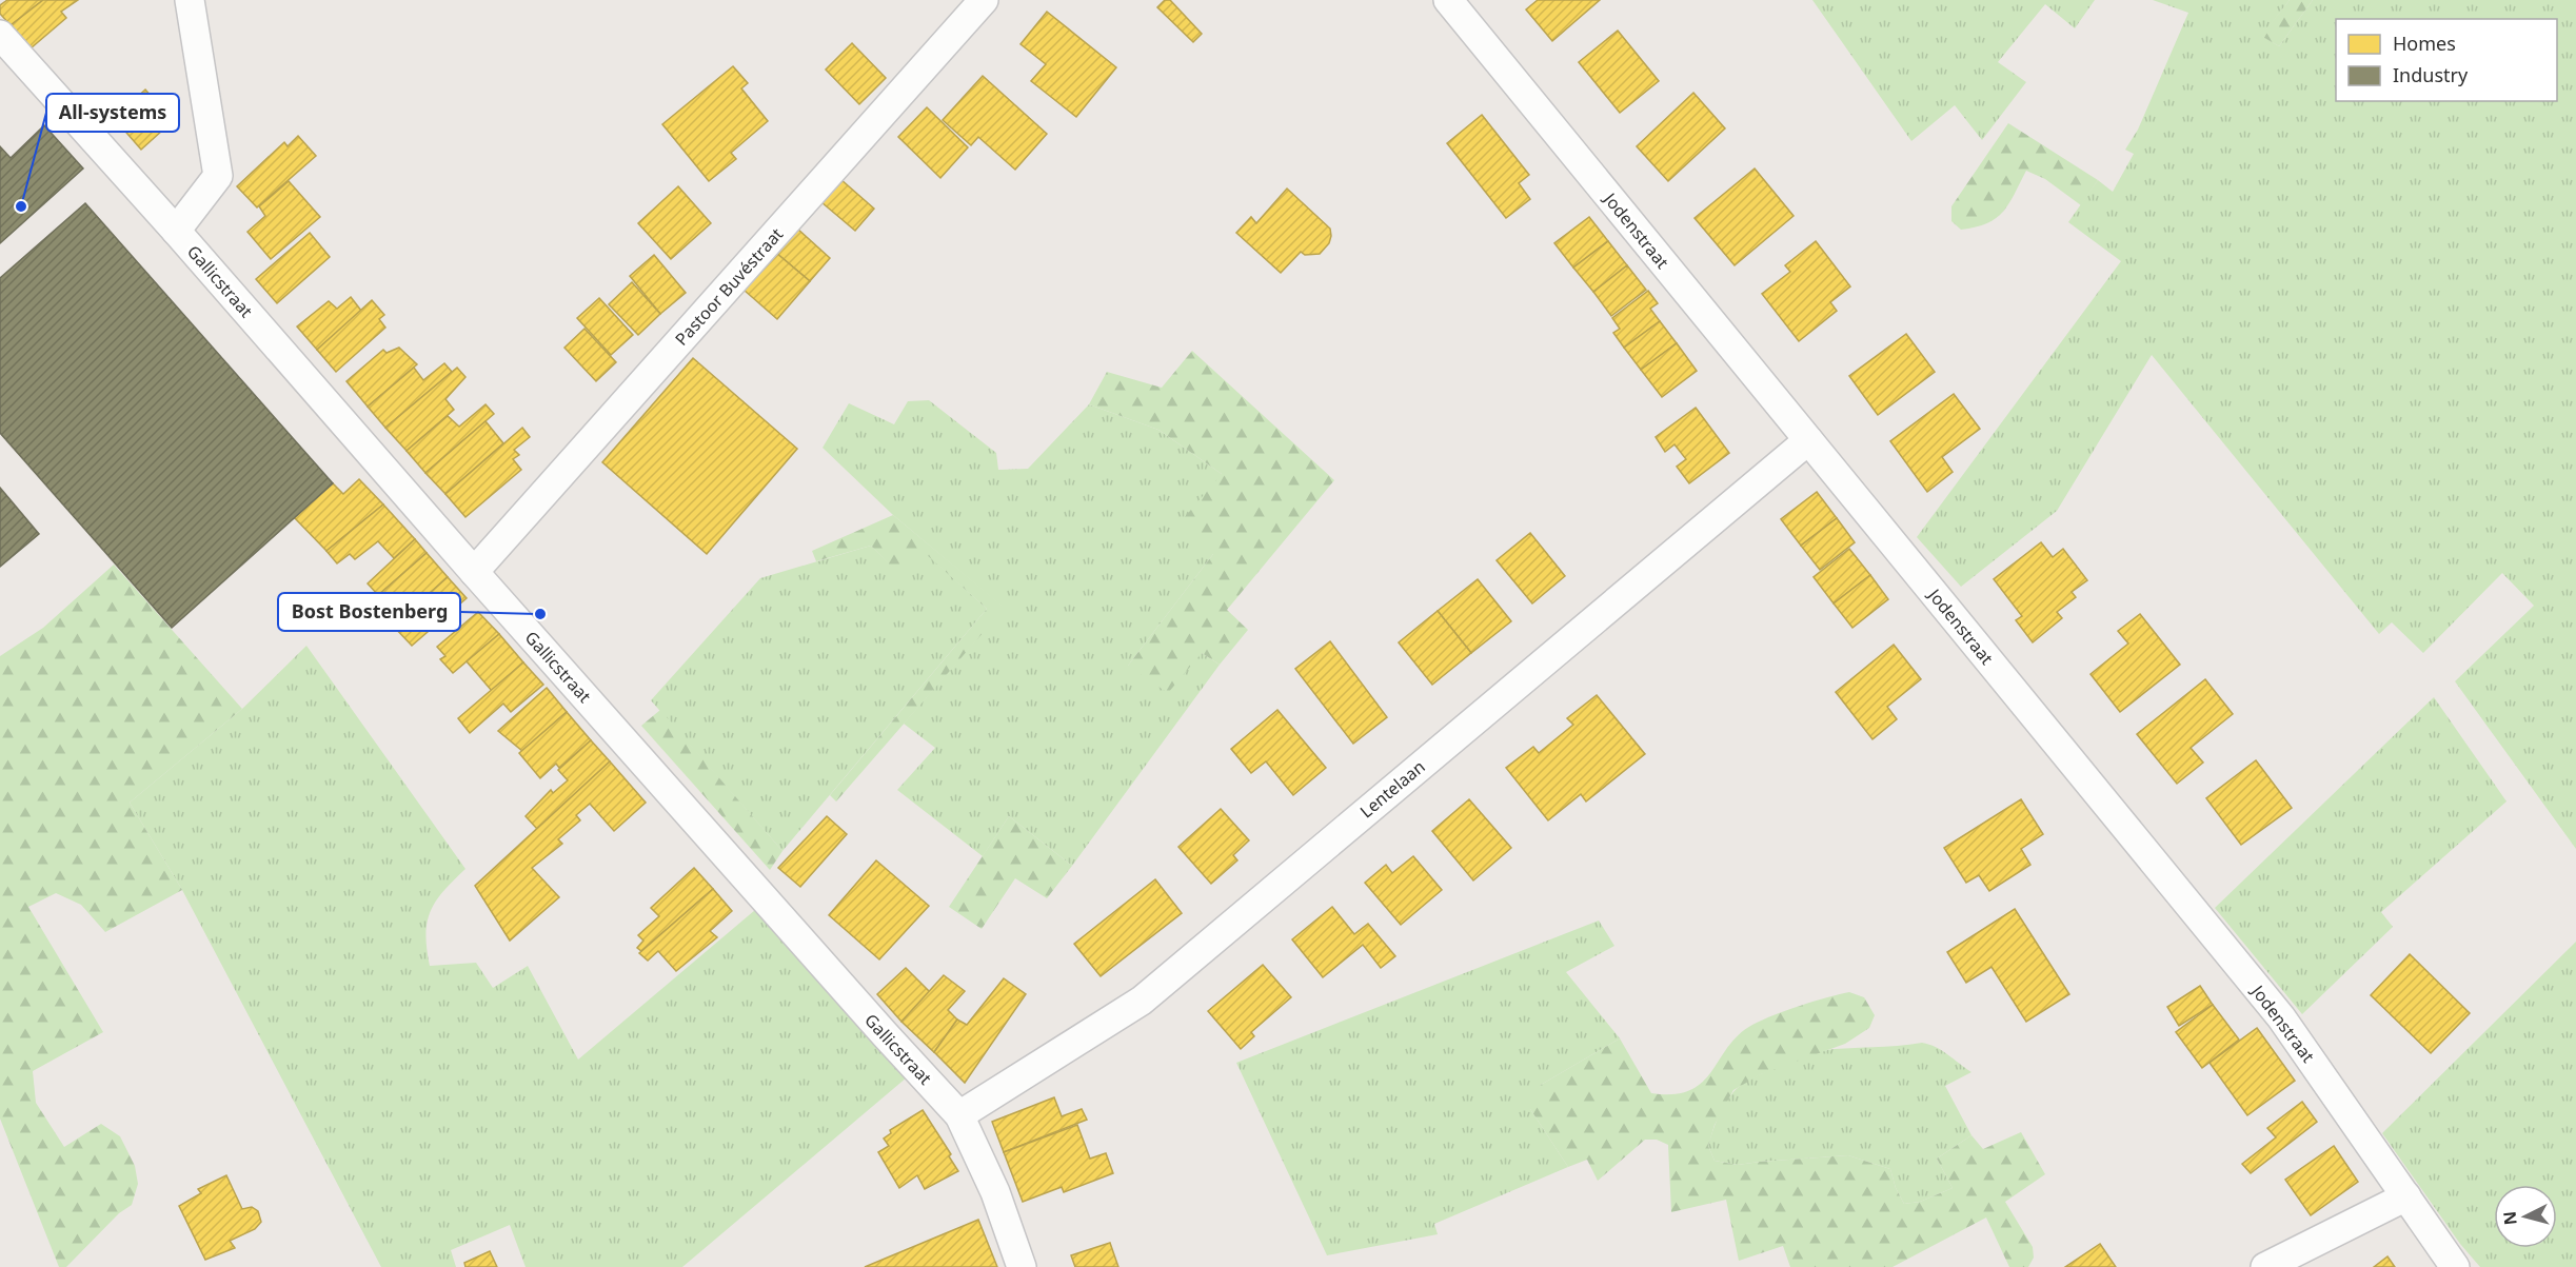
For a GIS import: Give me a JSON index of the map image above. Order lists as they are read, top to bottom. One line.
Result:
{"streets":{"street":["Jodenstraat","Gallicstraat","Pastoor Buvéstraat","Lentelaan"]},"crossings":[["Jodenstraat","Lentelaan"],["Gallicstraat","Pastoor Buvéstraat"],["Gallicstraat","Lentelaan"]],"places":["All-systems","Bost Bostenberg"],"legend":["Homes","Industry"],"north":"left"}
